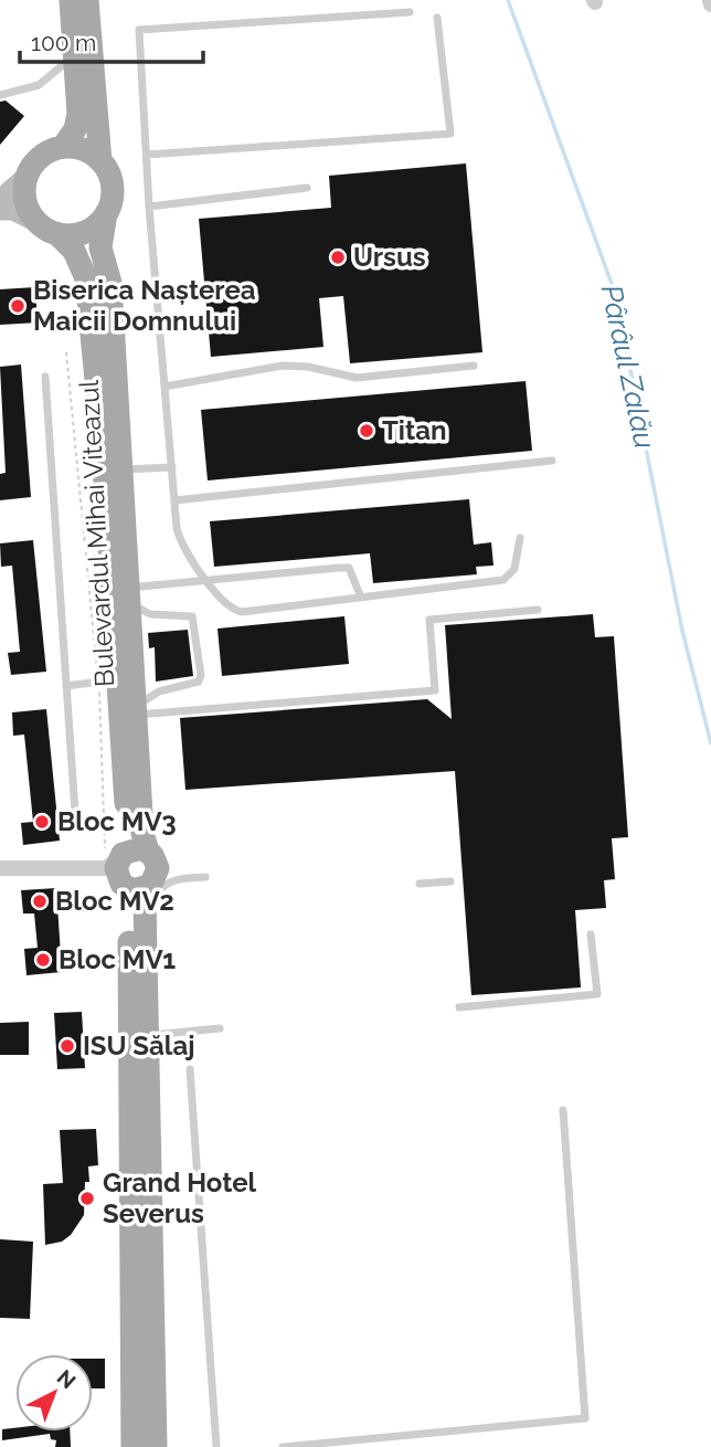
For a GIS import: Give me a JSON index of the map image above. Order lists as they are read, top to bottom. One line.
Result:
{"streets":{"main road":["Bulevardul Mihai Viteazul"]},"water":["Pârâul Zalău"],"places":["Ursus","Biserica Nașterea Maicii Domnului","Titan","Bloc MV3","Bloc MV2","Bloc MV1","ISU Sălaj","Grand Hotel Severus"],"scale_bar":"100 m","north":"top right"}
